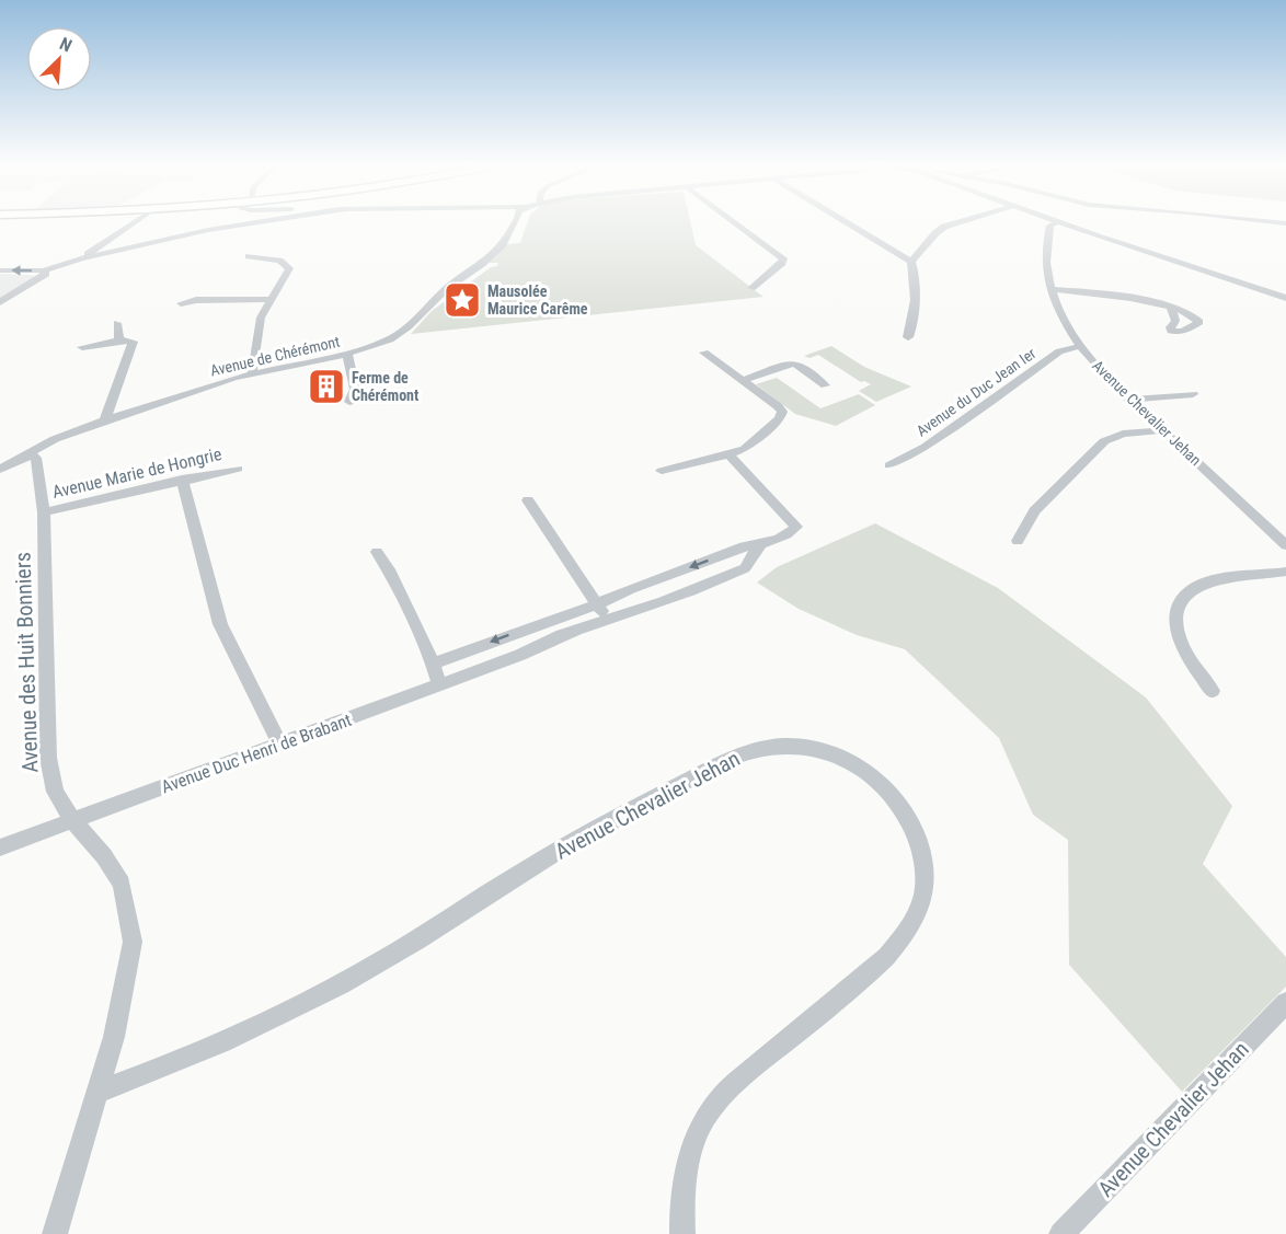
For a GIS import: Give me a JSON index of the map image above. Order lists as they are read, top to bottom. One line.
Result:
{"streets":{"street":["Avenue de Chérémont","Avenue du Duc Jean Ier","Avenue Chevalier Jehan","Avenue Marie de Hongrie","Avenue des Huit Bonniers","Avenue Duc Henri de Brabant"]},"crossings":[["Avenue de Chérémont","Avenue des Huit Bonniers"],["Avenue du Duc Jean Ier","Avenue Chevalier Jehan"],["Avenue Chevalier Jehan","Avenue des Huit Bonniers"],["Avenue Marie de Hongrie","Avenue des Huit Bonniers"],["Avenue des Huit Bonniers","Avenue Duc Henri de Brabant"]],"places":{"place":["Mausolée Maurice Carême"],"building":["Ferme de Chérémont"]},"north":"top right"}
